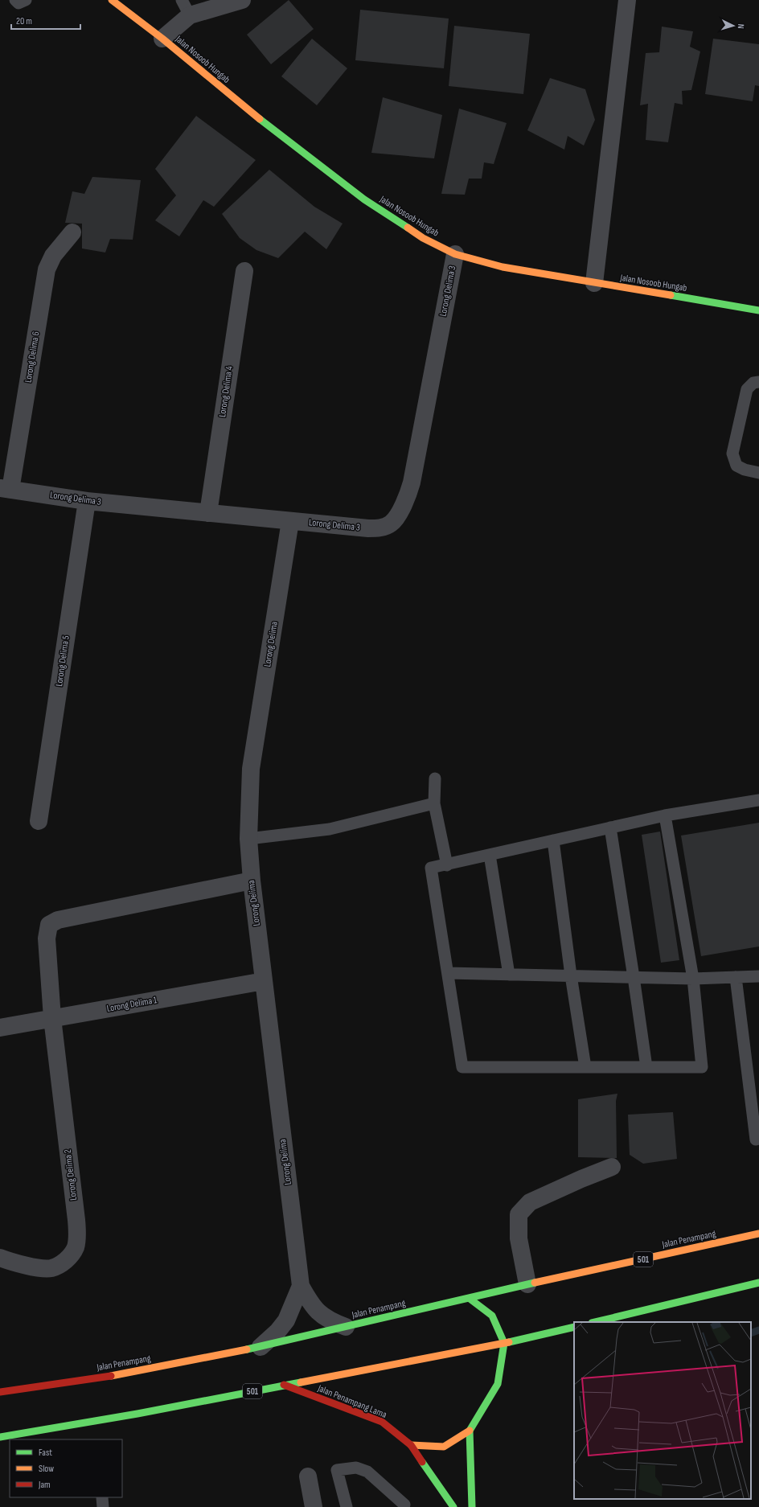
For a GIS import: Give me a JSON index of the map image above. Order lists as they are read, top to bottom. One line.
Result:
{"streets":{"main road":["Jalan Nosoob Hungab","Jalan Penampang","501","Jalan Penampang Lama"],"street":["Lorong Delima 3","Lorong Delima 6","Lorong Delima 4","Lorong Delima","Lorong Delima 5","Lorong Delima 1","Lorong Delima 2"]},"crossings":[["Jalan Nosoob Hungab","Lorong Delima 3"],["Lorong Delima 3","Lorong Delima 6"],["Lorong Delima 3","Lorong Delima 4"],["Lorong Delima 3","Lorong Delima"],["Lorong Delima 3","Lorong Delima 5"],["Lorong Delima","Lorong Delima 1"],["Lorong Delima","Lorong Delima 2"],["Lorong Delima","Jalan Penampang"],["Lorong Delima 1","Lorong Delima 2"],["501","Jalan Penampang Lama"]],"legend":["Fast","Slow","Jam"],"scale_bar":"20 m","north":"right"}
